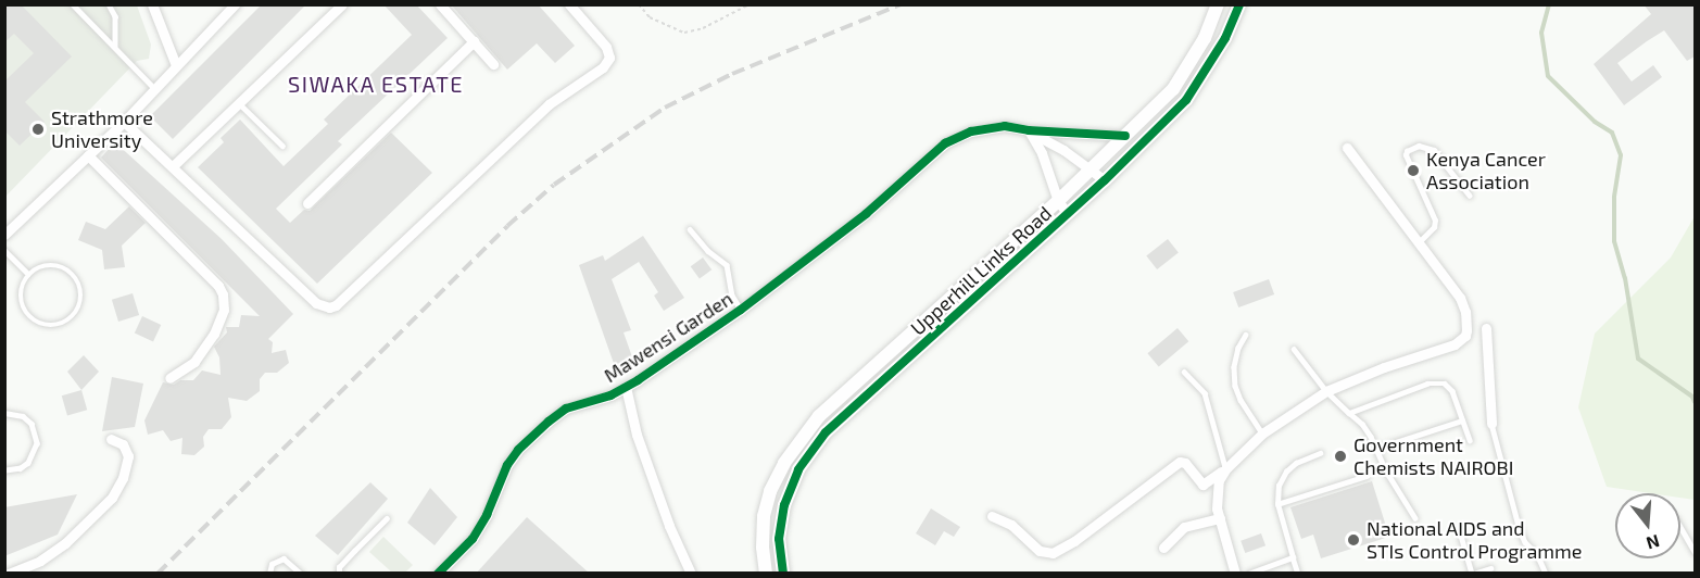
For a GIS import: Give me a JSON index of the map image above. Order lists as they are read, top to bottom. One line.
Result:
{"streets":{"street":["Upperhill Links Road","Mawensi Garden"]},"districts":["SIWAKA ESTATE"],"places":["Strathmore University","Kenya Cancer Association","Government Chemists NAIROBI","National AIDS and STIs Control Programme"],"north":"bottom"}
